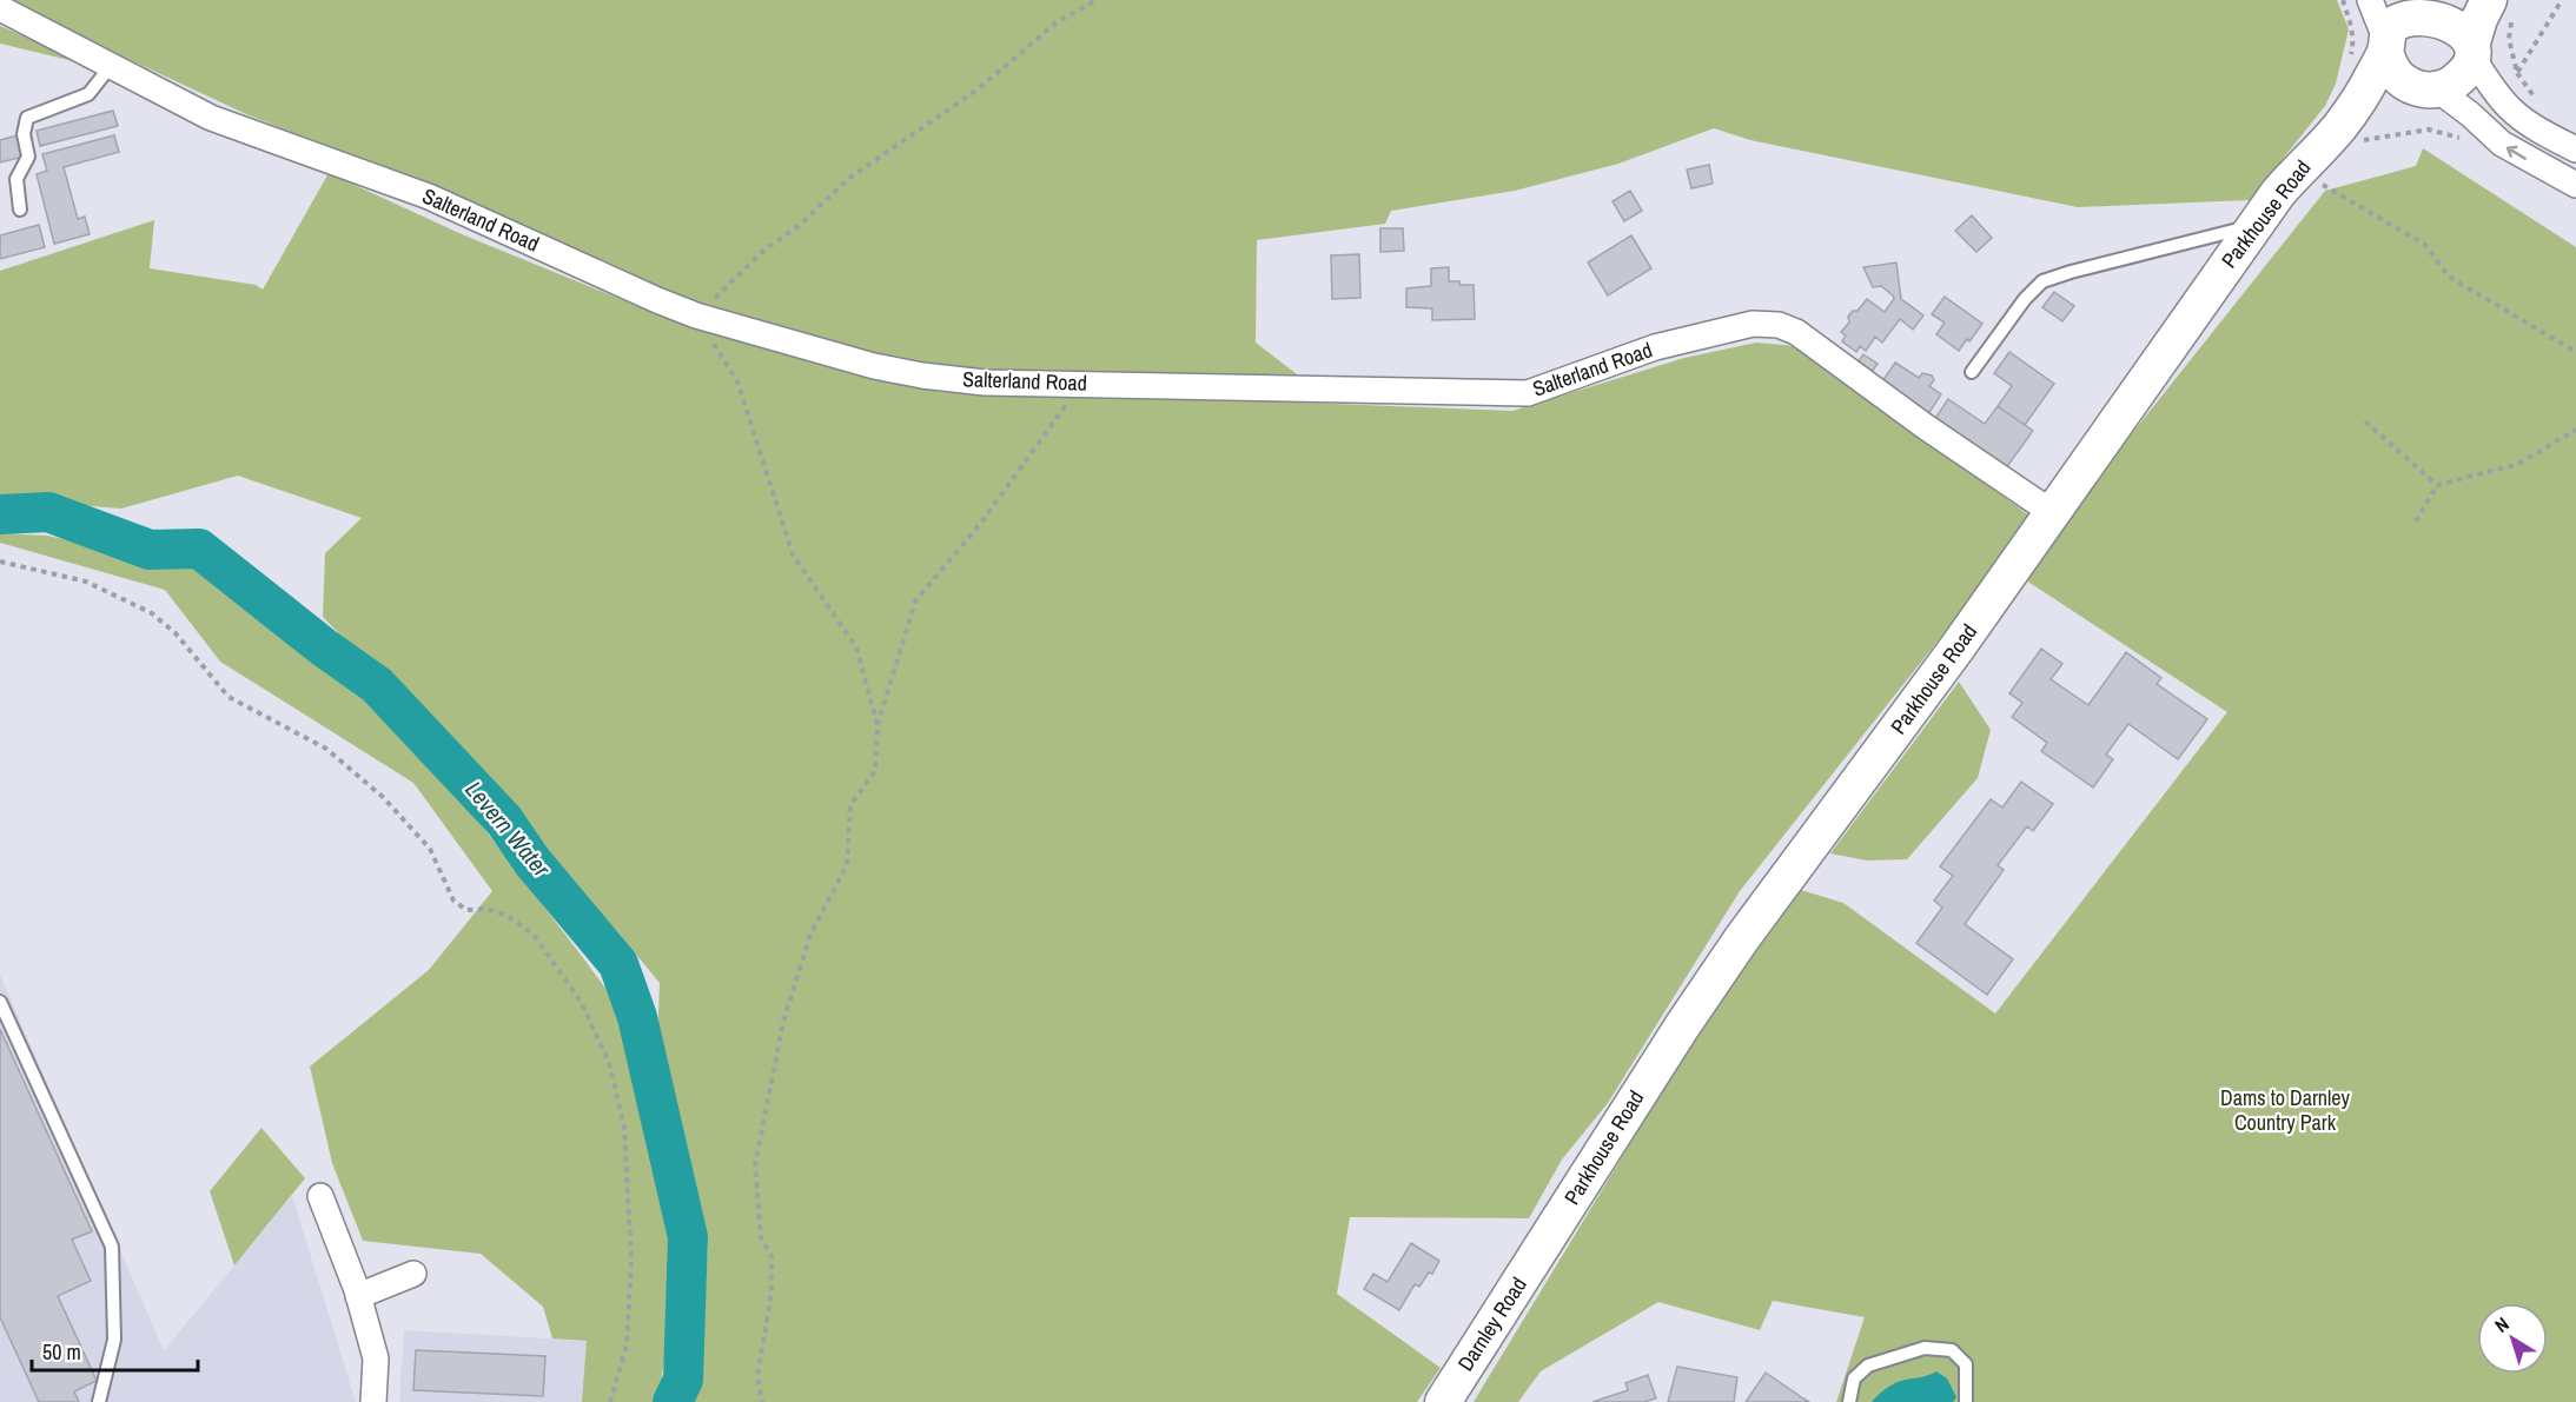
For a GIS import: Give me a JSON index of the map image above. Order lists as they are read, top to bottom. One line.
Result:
{"streets":{"main road":["Parkhouse Road","Darnley Road"],"street":["Salterland Road"]},"crossings":[["Parkhouse Road","Salterland Road"],["Parkhouse Road","Darnley Road"]],"water":["Levern Water"],"parks":["Dams to Darnley Country Park"],"scale_bar":"50 m","north":"top left"}
